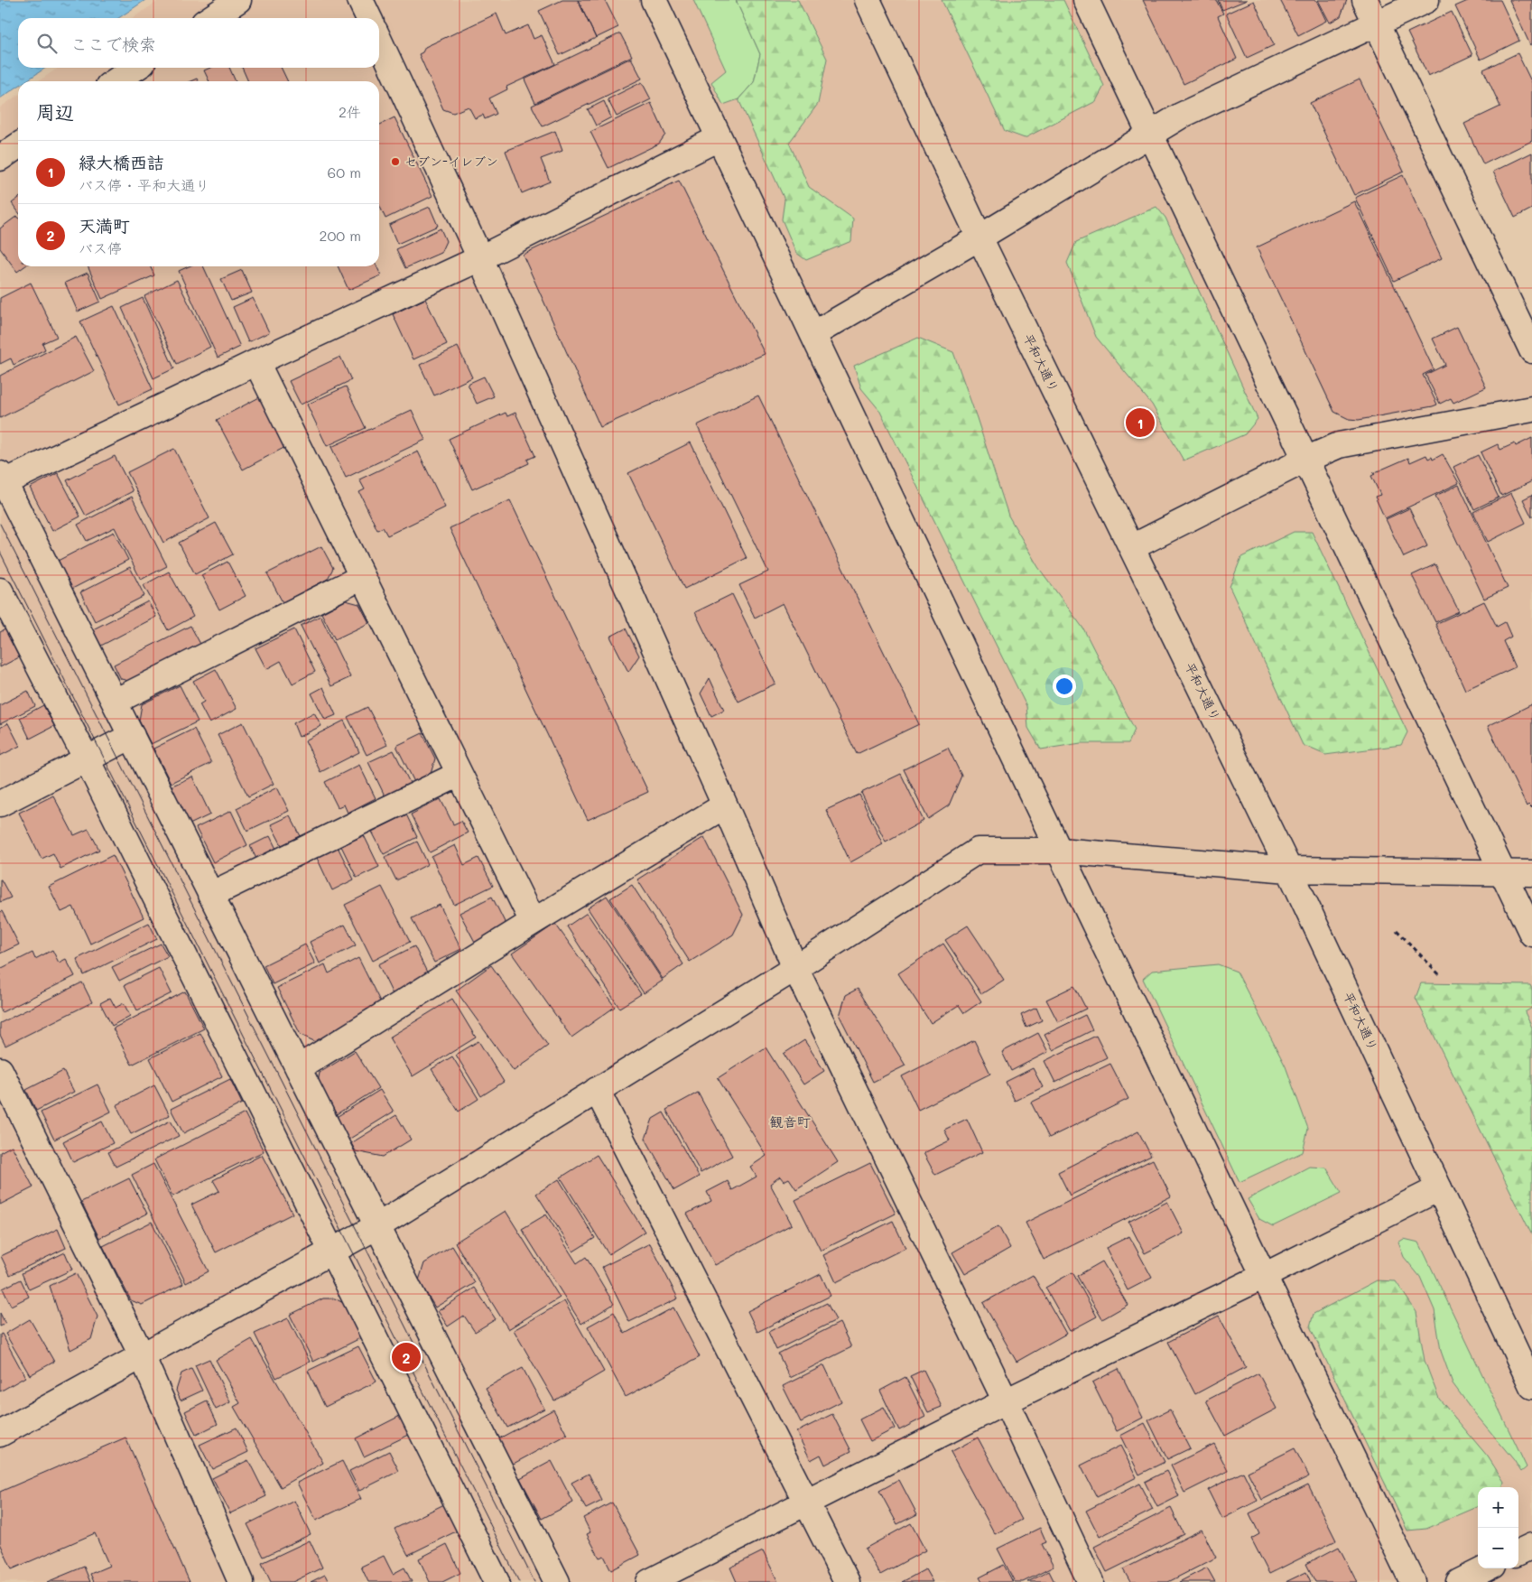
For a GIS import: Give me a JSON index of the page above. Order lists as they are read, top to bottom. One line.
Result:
{"streets":{"street":["平和大通り"]},"districts":["観音町"],"places":["セブン-イレブン"],"page":{"search":"ここで検索","heading":["周辺","2件"],"list":[{"mark":"1","name":"緑大橋西詰","note":"バス停 · 平和大通り","value":"60 m"},{"mark":"2","name":"天満町","note":"バス停","value":"200 m"}],"pins":["1","2"],"map_buttons":["+","−"]}}
